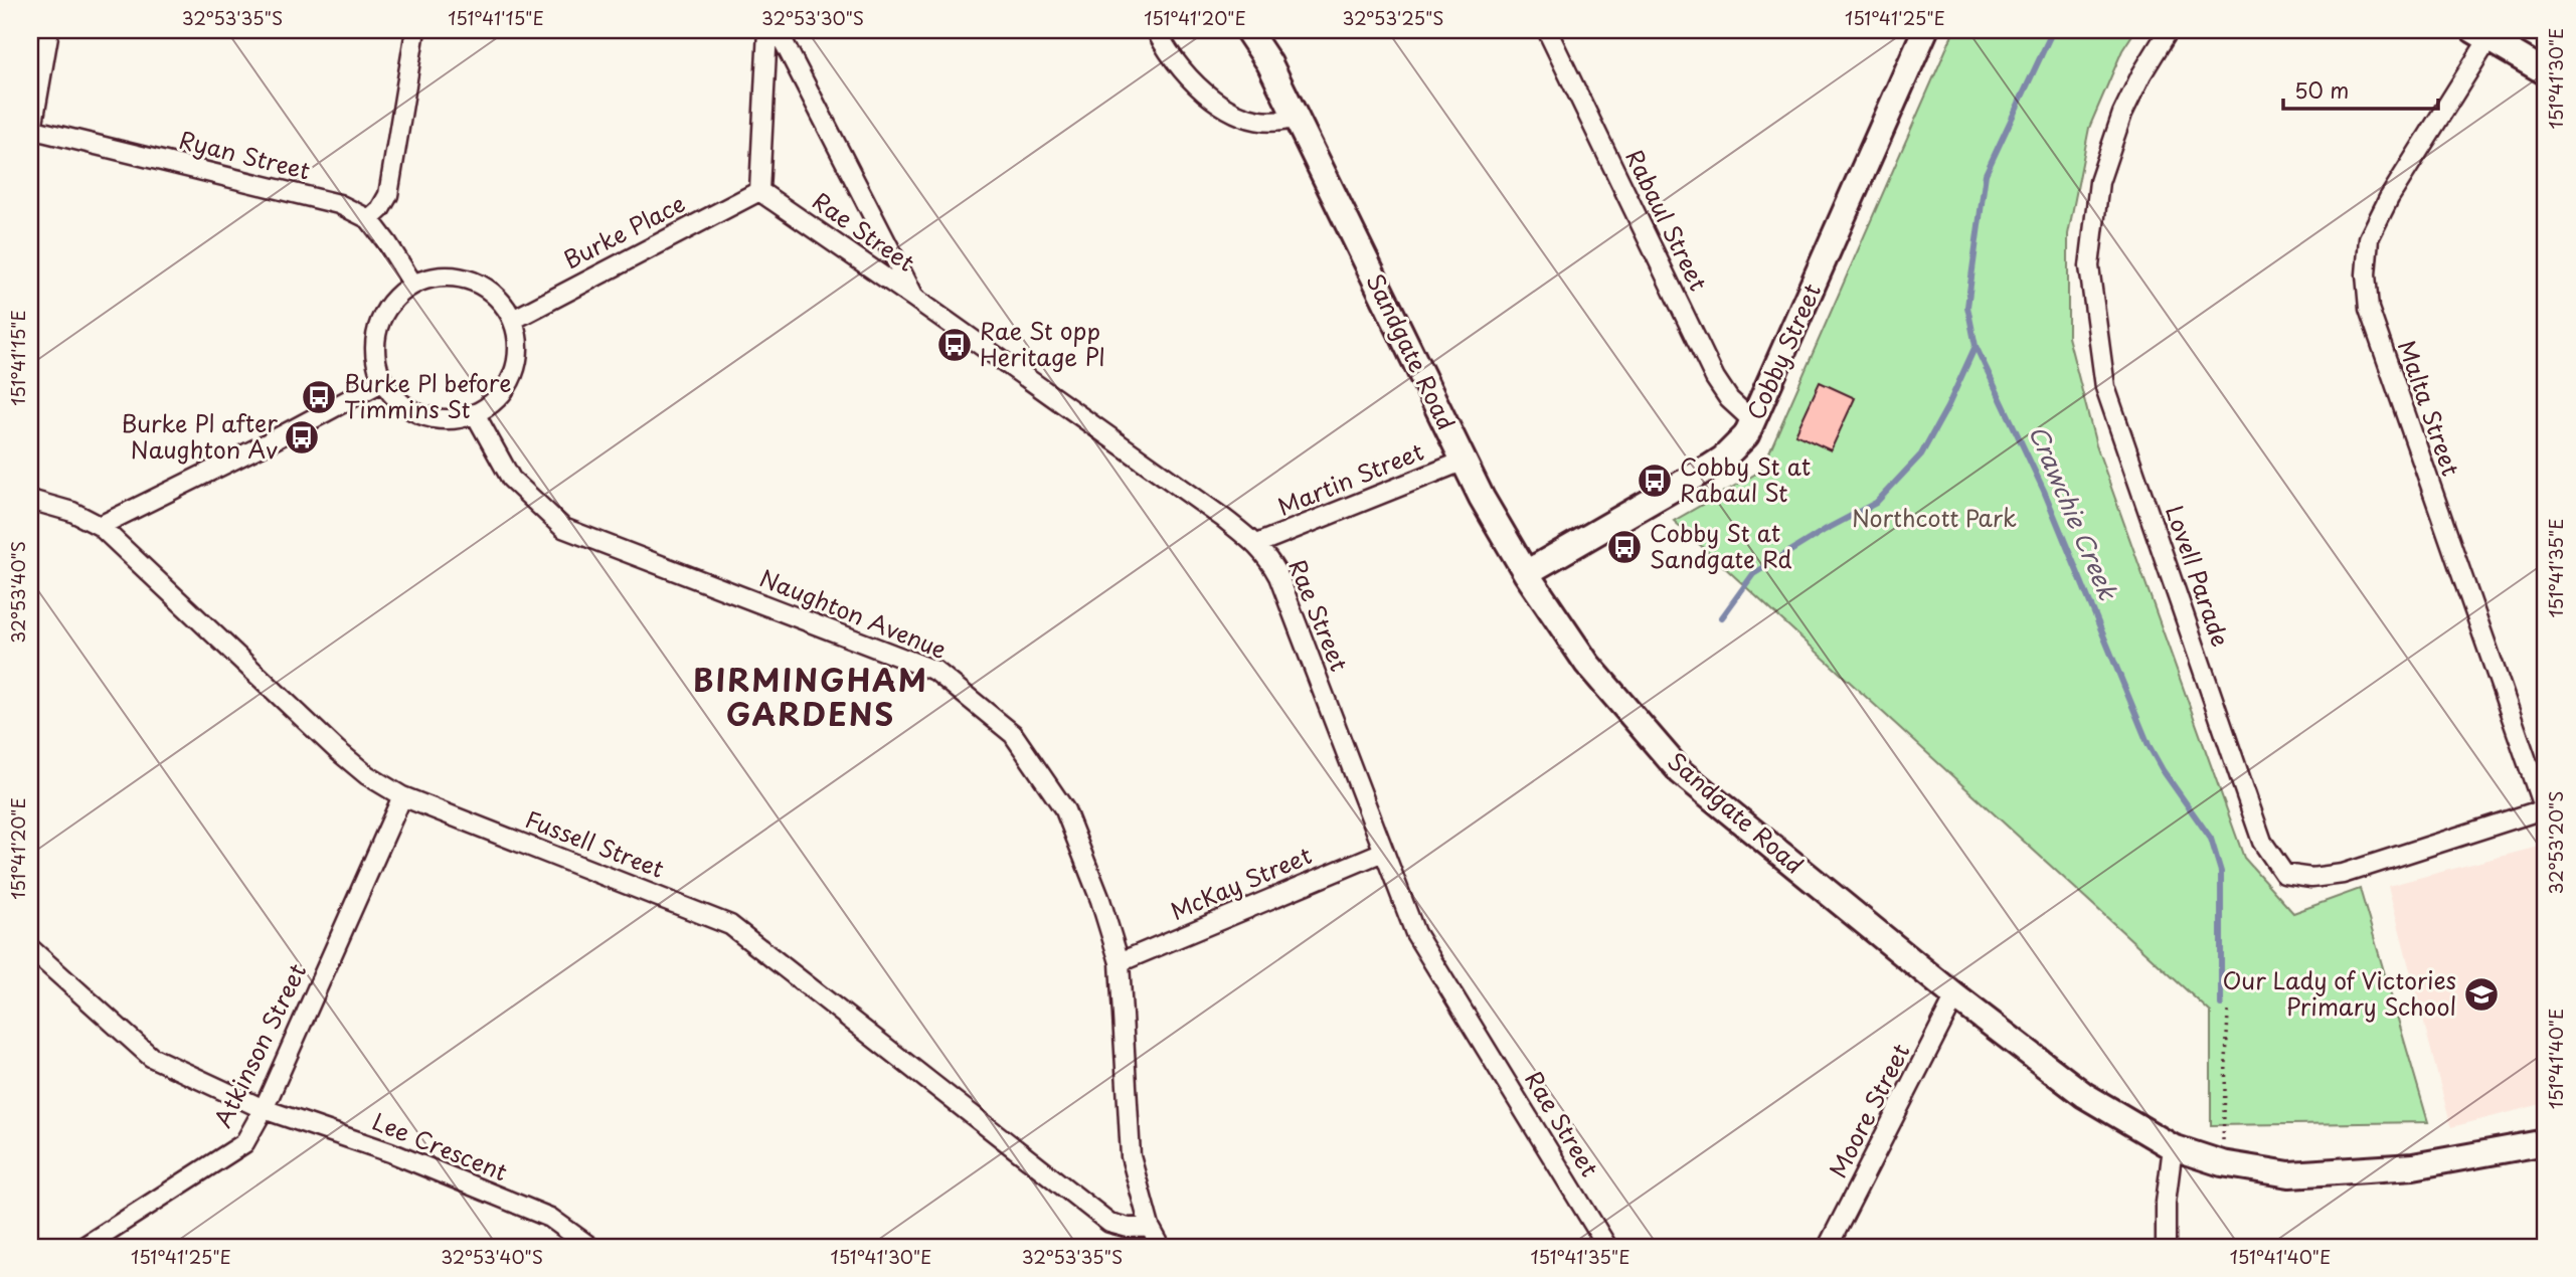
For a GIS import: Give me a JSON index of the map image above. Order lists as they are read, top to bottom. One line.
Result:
{"streets":{"main road":["Sandgate Road","Cobby Street"],"street":["Ryan Street","Rabaul Street","Burke Place","Rae Street","Malta Street","Martin Street","Lovell Parade","Naughton Avenue","Fussell Street","McKay Street","Atkinson Street","Moore Street","Lee Crescent"]},"crossings":[["Ryan Street","Burke Place"],["Ryan Street","Naughton Avenue"],["Rabaul Street","Cobby Street"],["Burke Place","Rae Street"],["Burke Place","Naughton Avenue"],["Rae Street","Martin Street"],["Rae Street","McKay Street"],["Sandgate Road","Cobby Street"],["Sandgate Road","Martin Street"],["Sandgate Road","Moore Street"],["Malta Street","Lovell Parade"],["Naughton Avenue","Fussell Street"],["Naughton Avenue","McKay Street"],["Fussell Street","Atkinson Street"],["Atkinson Street","Lee Crescent"]],"districts":["BIRMINGHAM GARDENS"],"water":["Crawchie Creek"],"parks":["Northcott Park"],"places":{"bus stop":["Rae St opp Heritage Pl","Burke Pl before Timmins St","Burke Pl after Naughton Av","Cobby St at Rabaul St","Cobby St at Sandgate Rd"],"school or university":["Our Lady of Victories Primary School"]},"scale_bar":"50 m","coordinates":["32°53'35\"S","151°41'15\"E","32°53'30\"S","151°41'20\"E","32°53'25\"S","151°41'25\"E","151°41'30\"E","151°41'35\"E","32°53'40\"S","32°53'20\"S","151°41'40\"E"]}
